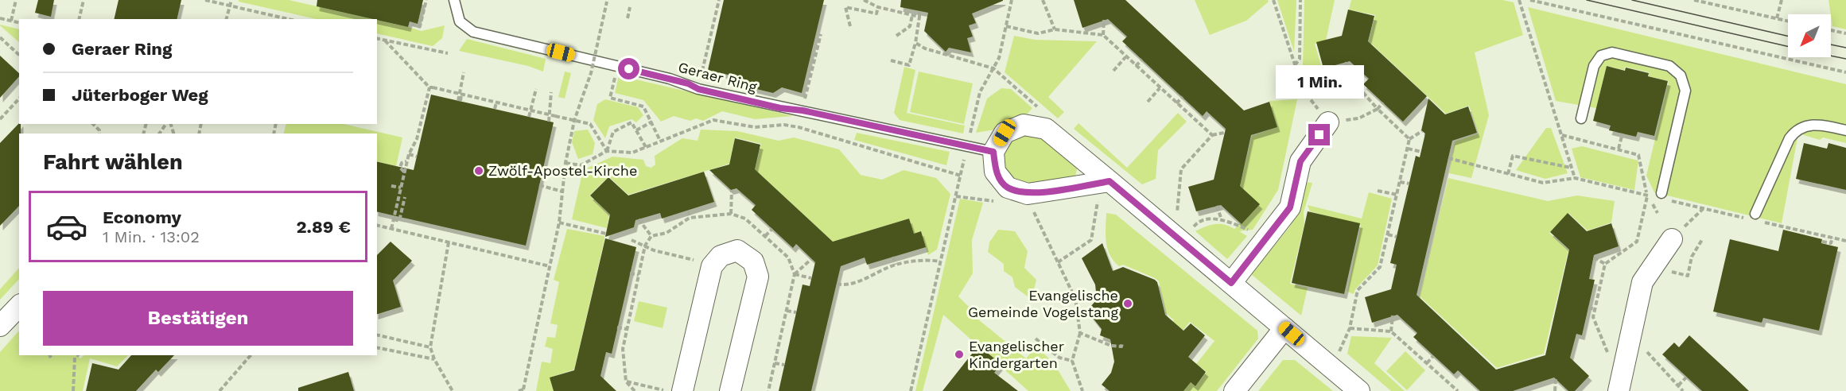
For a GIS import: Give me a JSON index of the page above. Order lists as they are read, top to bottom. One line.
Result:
{"streets":{"lane":["Geraer Ring"]},"places":["Zwölf-Apostel-Kirche","Evangelische Gemeinde Vogelstang","Evangelischer Kindergarten"],"north":"bottom left","page":{"banner":["Geraer Ring","Jüterboger Weg"],"bubble":"1 Min.","heading":"Fahrt wählen","list":[{"name":"Economy","note":"1 Min. · 13:02","value":"2.89 €"}],"buttons":"Bestätigen"}}
